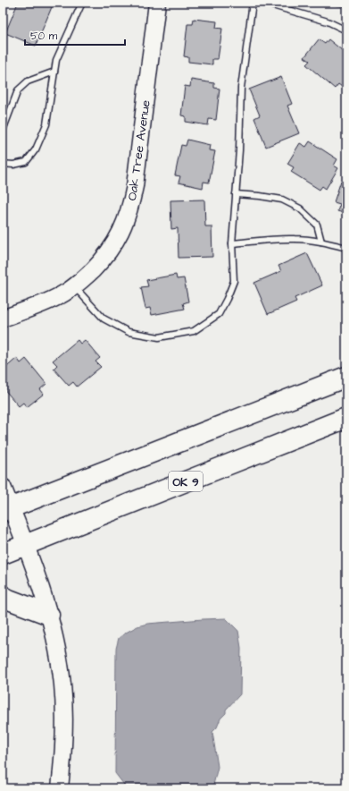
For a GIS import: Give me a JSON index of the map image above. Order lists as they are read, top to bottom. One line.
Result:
{"streets":{"highway":["OK 9"],"street":["Oak Tree Avenue"]},"scale_bar":"50 m"}
